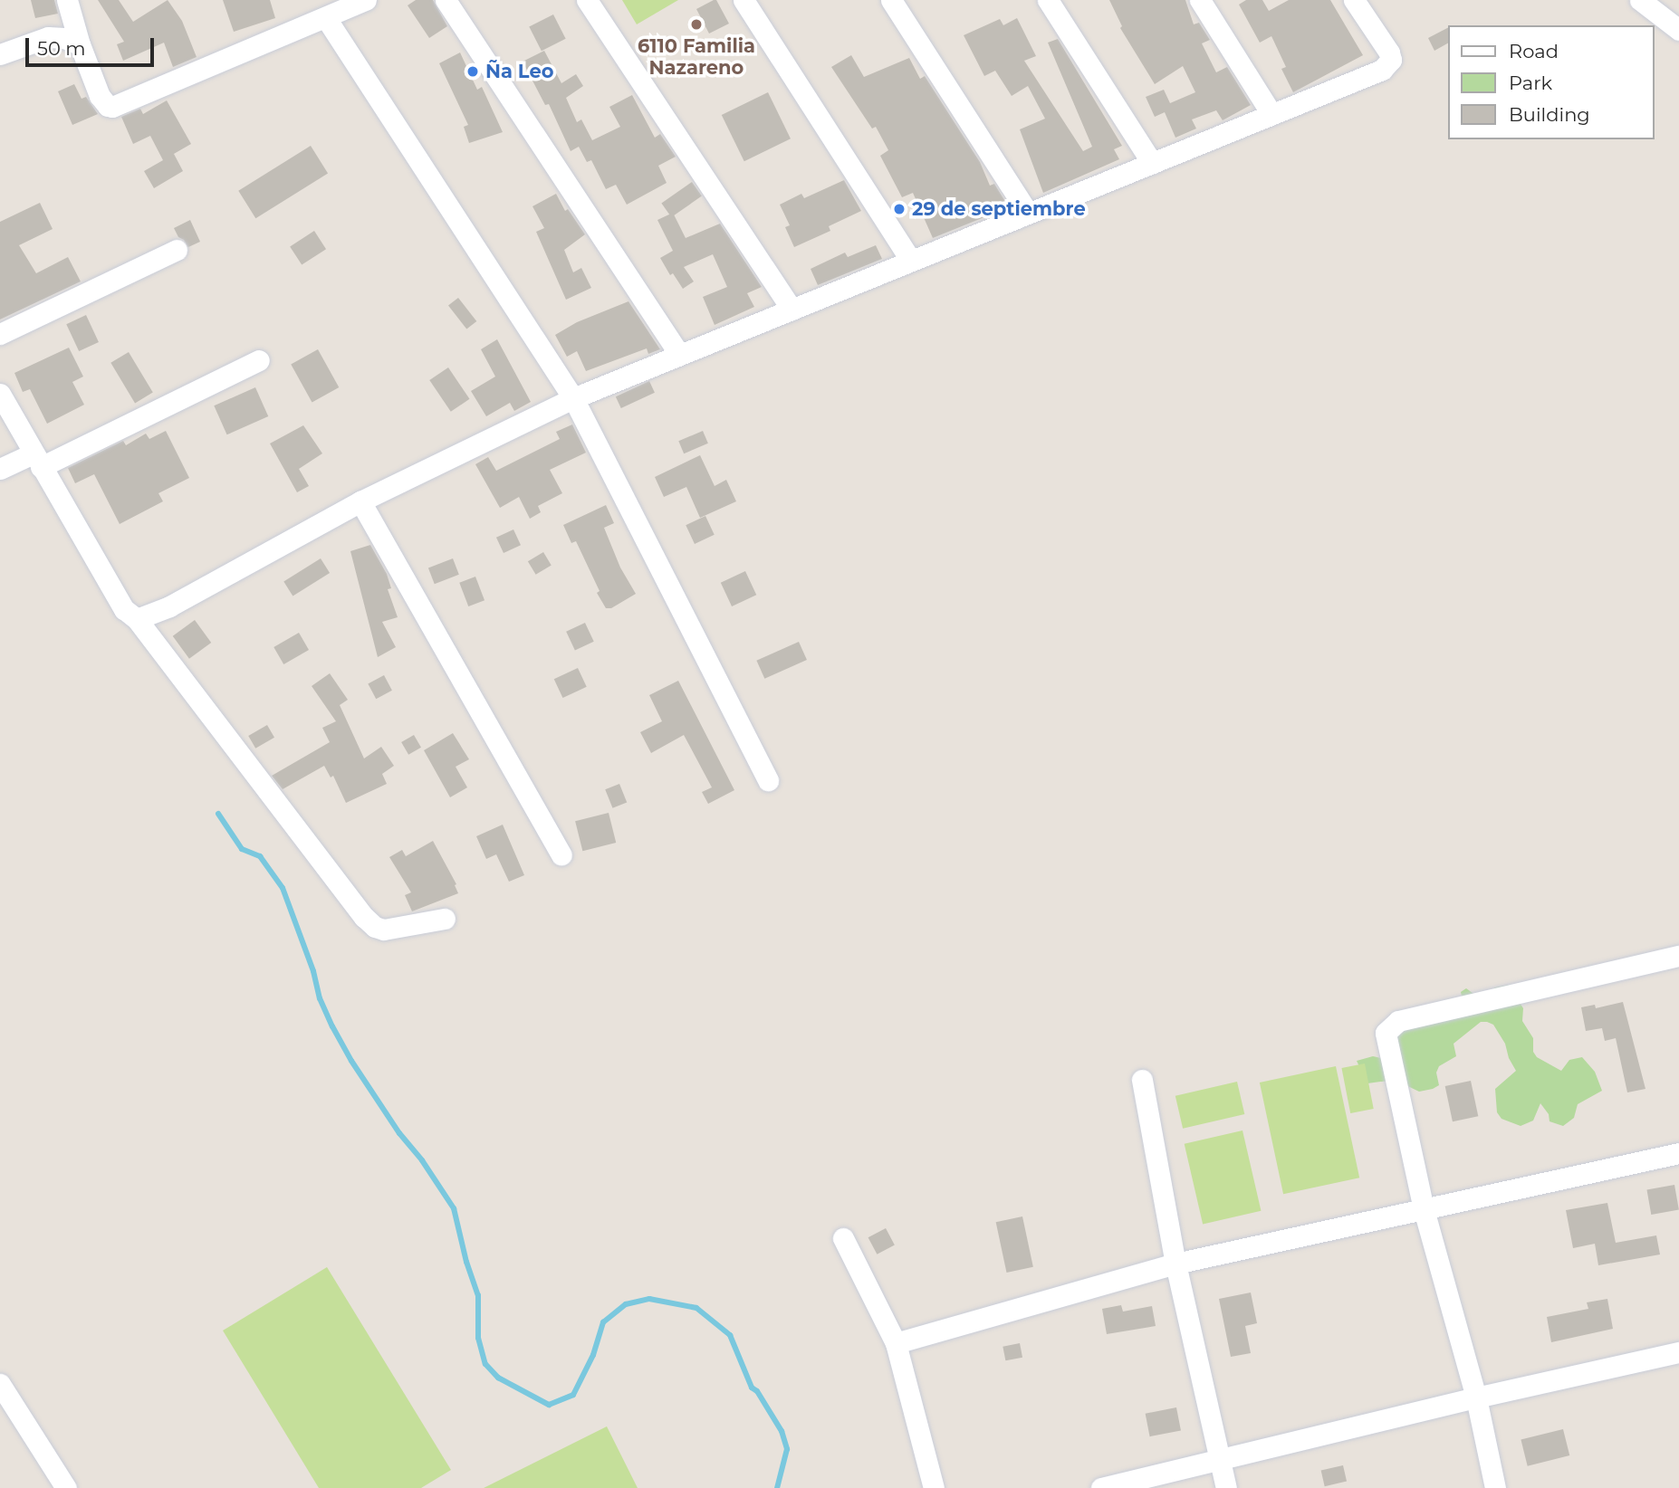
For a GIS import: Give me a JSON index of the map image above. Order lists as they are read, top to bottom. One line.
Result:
{"places":["6110 Familia Nazareno","Ña Leo","29 de septiembre"],"legend":["Road","Park","Building"],"scale_bar":"50 m"}
